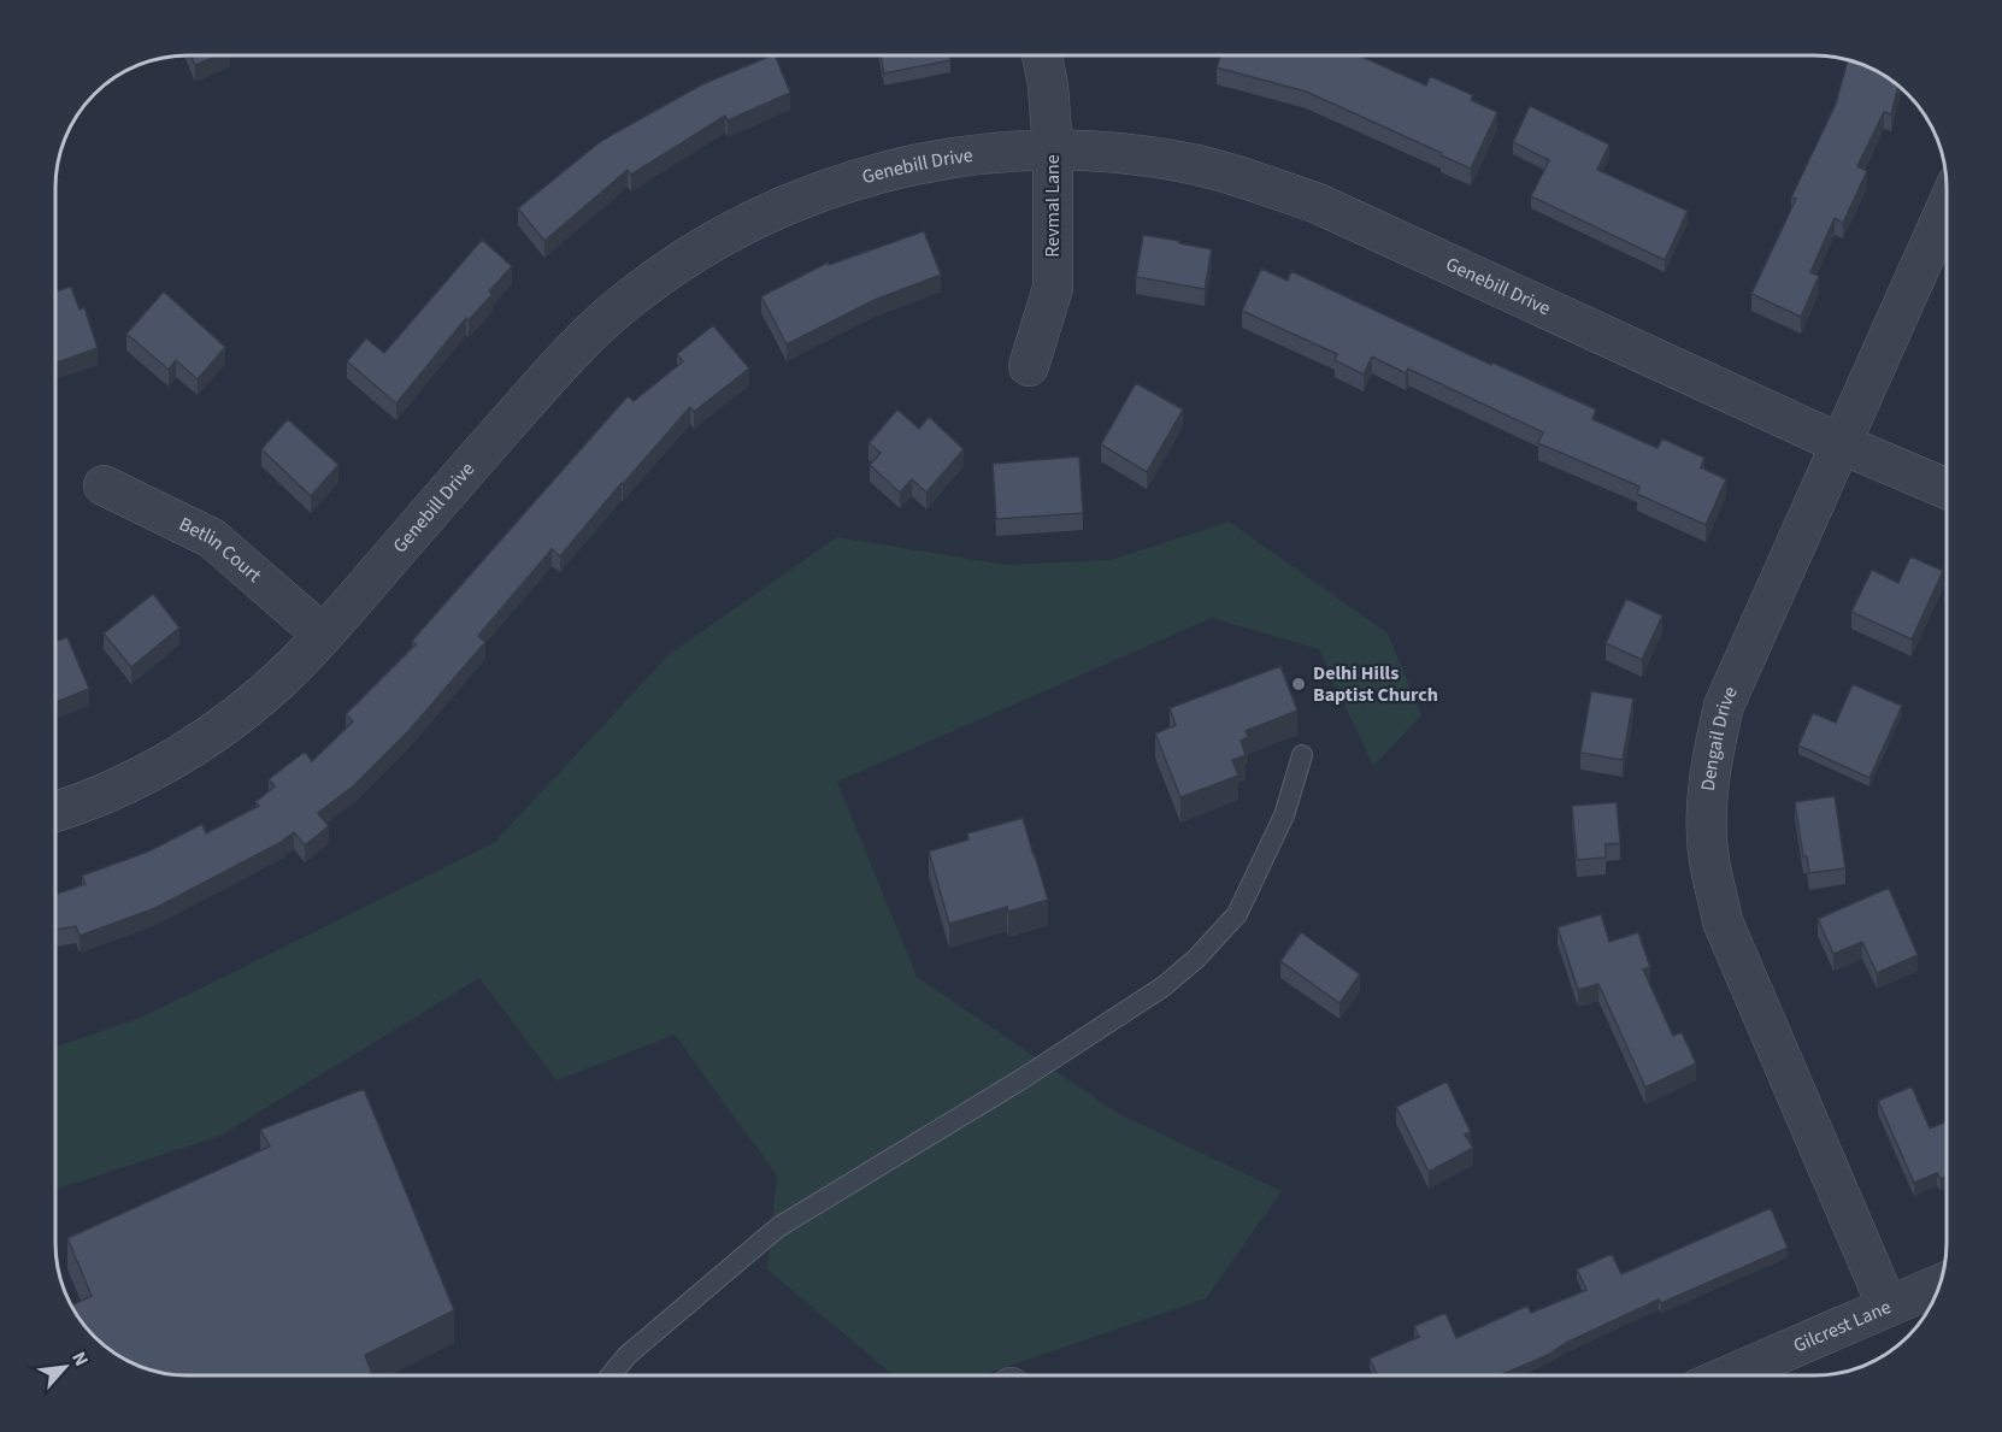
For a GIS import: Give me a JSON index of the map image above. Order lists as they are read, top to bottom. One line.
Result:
{"streets":{"street":["Genebill Drive","Revmal Lane","Betlin Court","Dengail Drive","Gilcrest Lane"]},"crossings":[["Genebill Drive","Revmal Lane"],["Genebill Drive","Betlin Court"],["Genebill Drive","Dengail Drive"],["Dengail Drive","Gilcrest Lane"]],"places":["Delhi Hills Baptist Church"],"north":"top right"}
